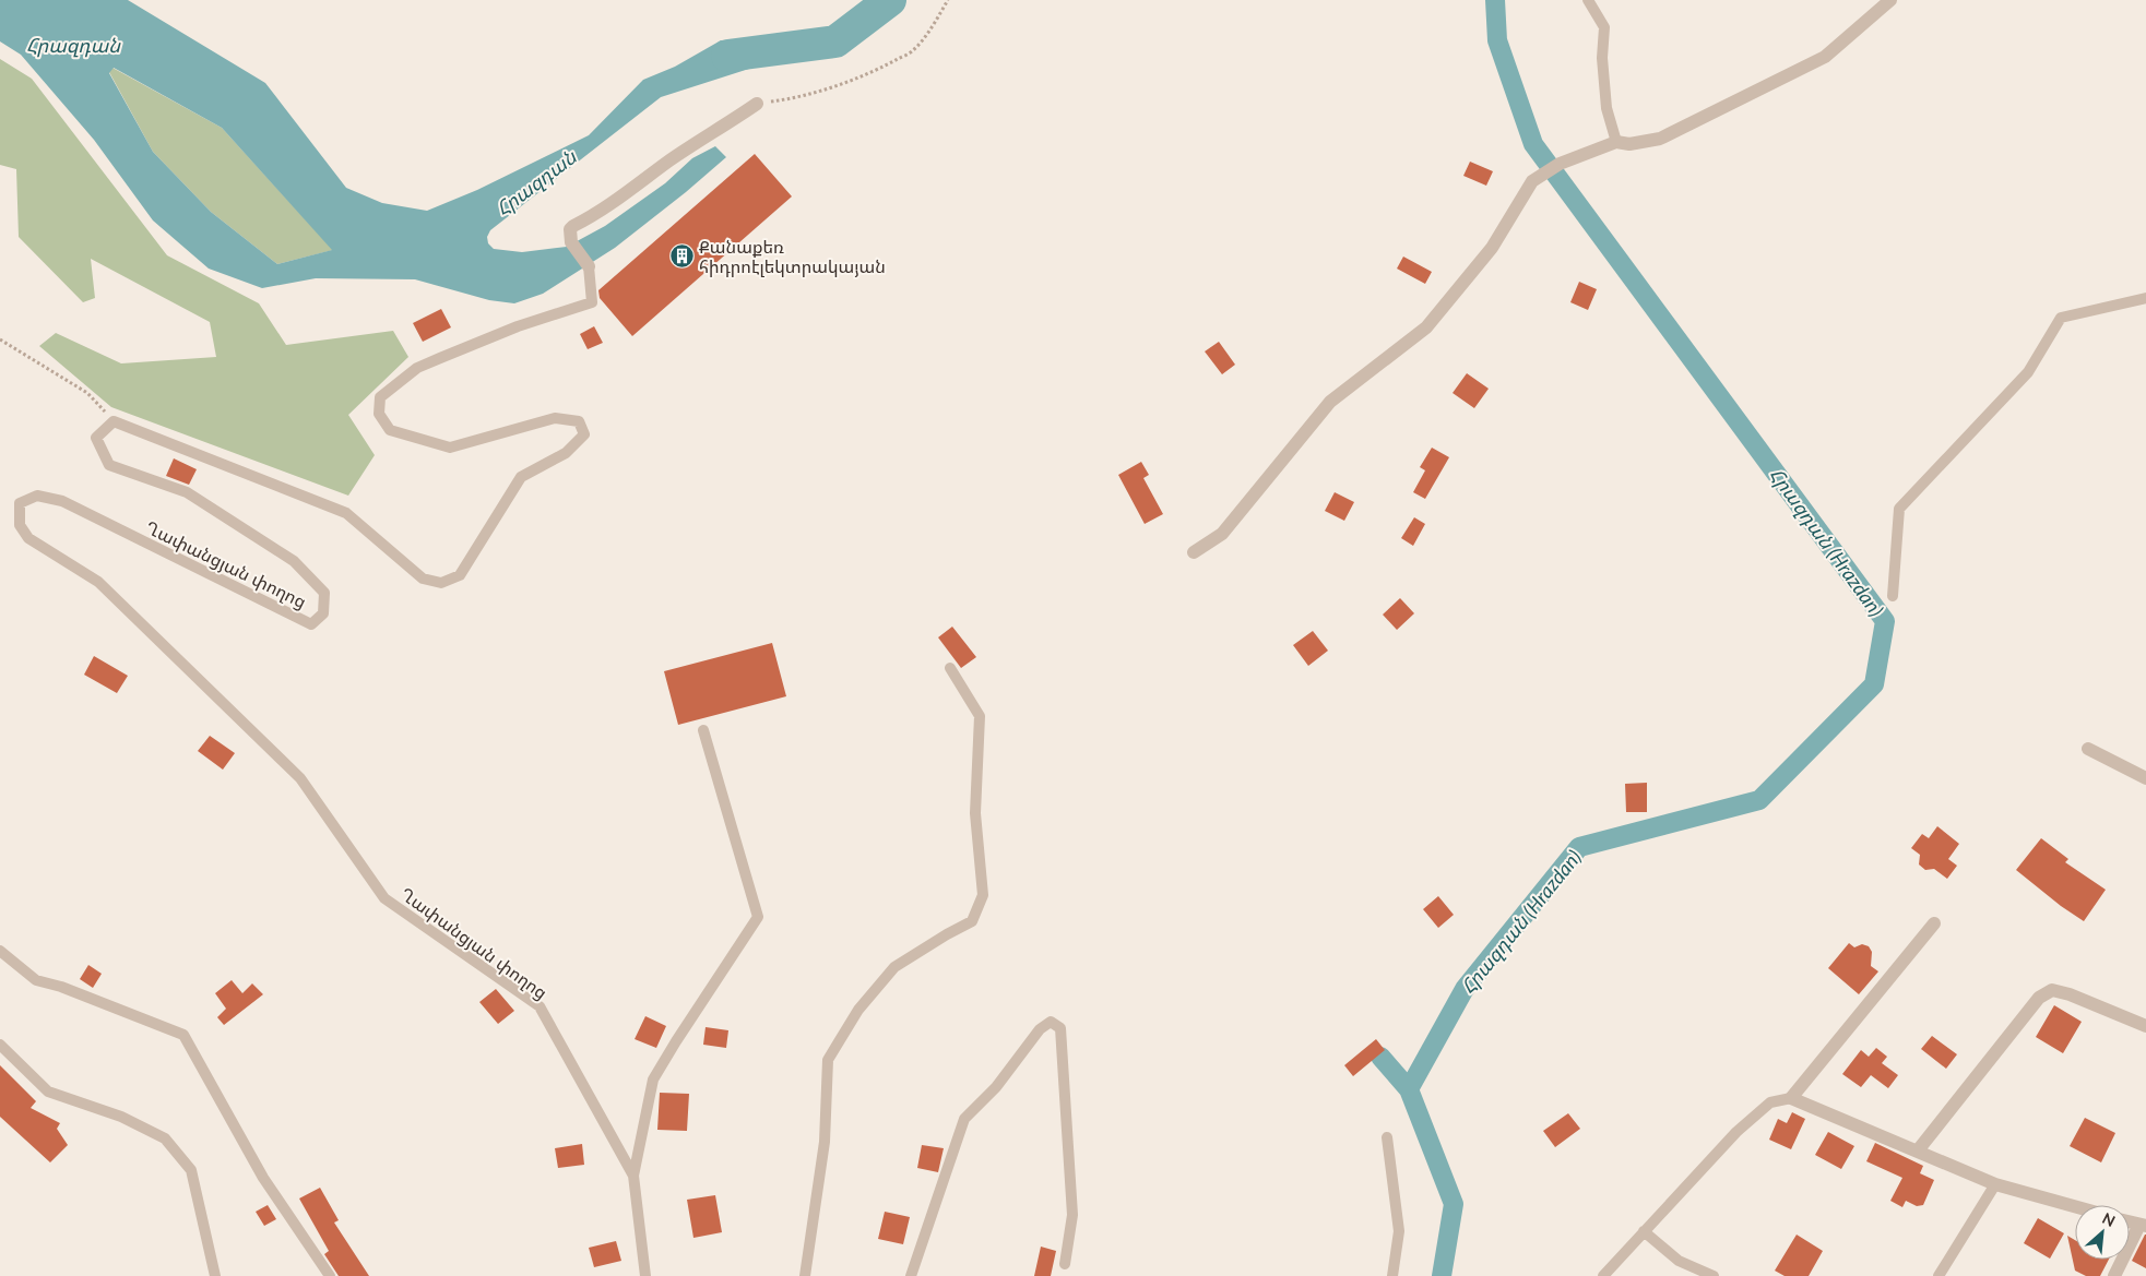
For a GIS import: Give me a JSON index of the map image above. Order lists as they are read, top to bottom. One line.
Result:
{"streets":{"lane":["Ղափանցյան փողոց"]},"water":["Հրազդան","Հրազդան (Hrazdan)"],"places":{"building":["Քանաքեռ հիդրոէլեկտրակայան"]},"north":"top right"}
